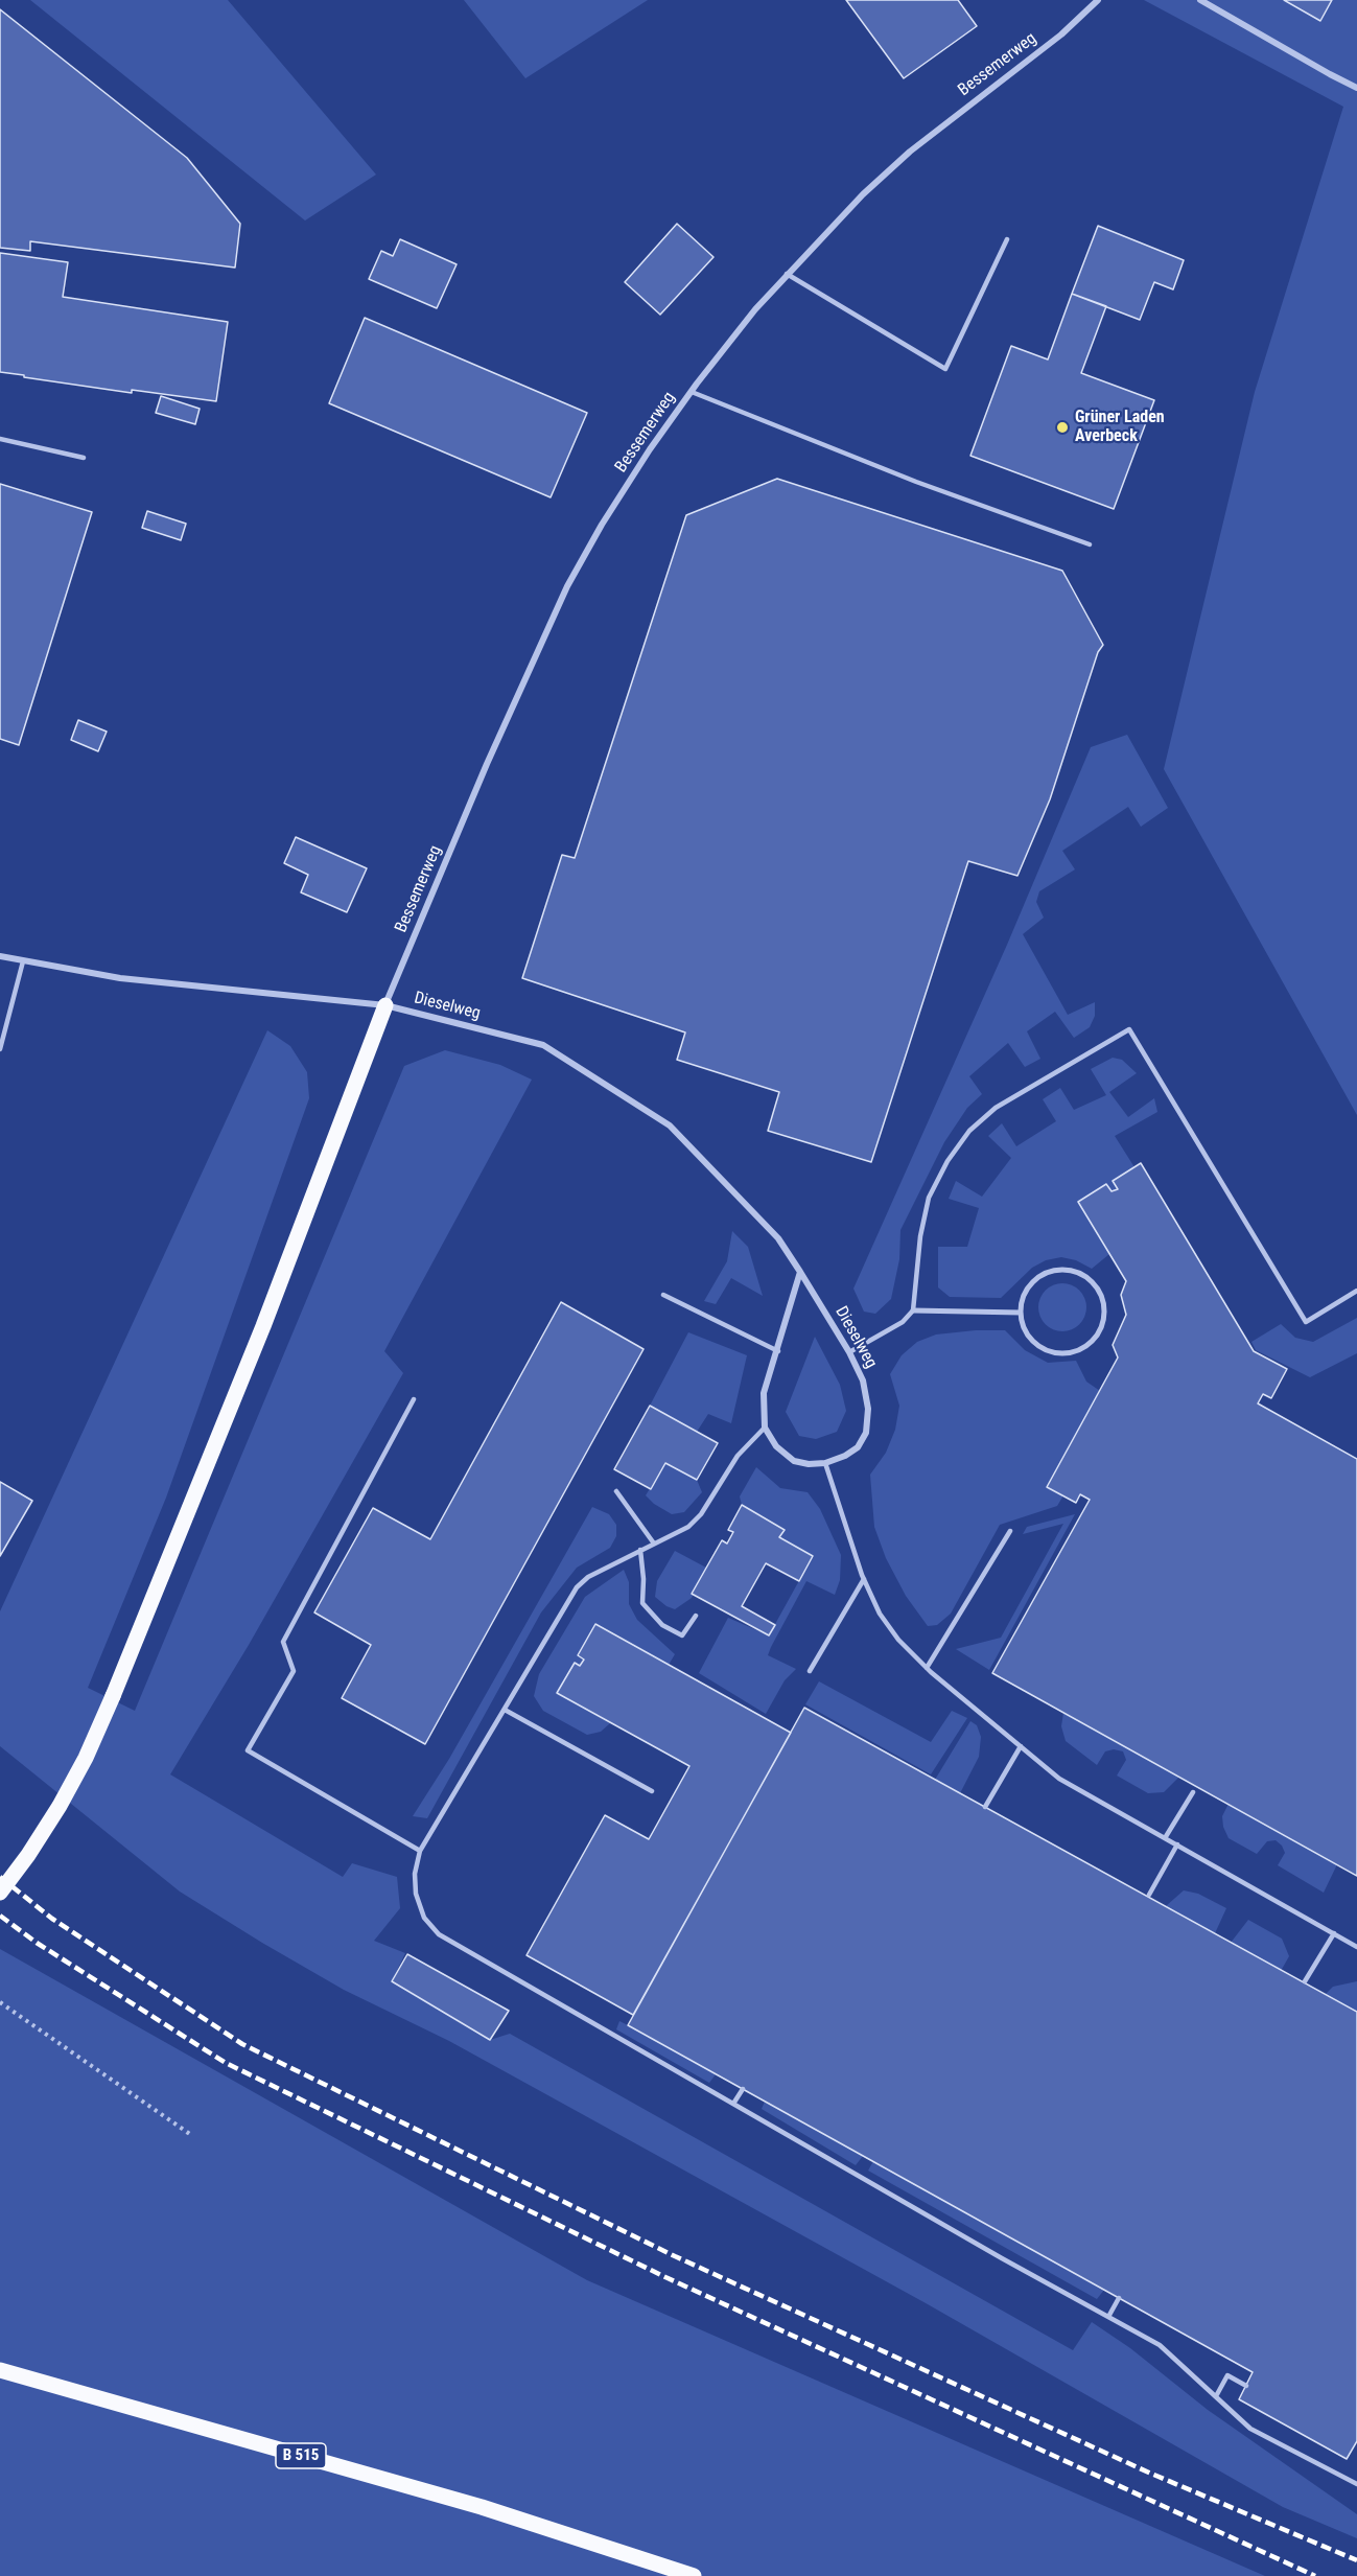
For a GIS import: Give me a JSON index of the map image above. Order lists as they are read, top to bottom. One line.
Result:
{"streets":{"main road":["B 515"],"street":["Bessemerweg","Dieselweg"]},"crossings":[["Bessemerweg","Dieselweg"]],"places":["Grüner Laden Averbeck"]}
